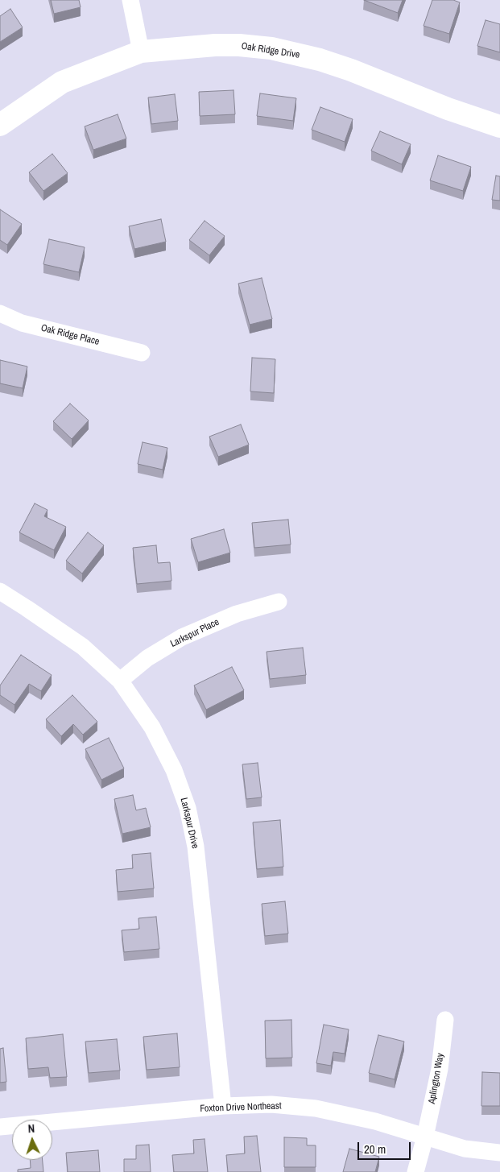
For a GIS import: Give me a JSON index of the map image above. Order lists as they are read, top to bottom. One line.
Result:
{"streets":{"street":["Oak Ridge Drive","Oak Ridge Place","Larkspur Place","Larkspur Drive","Aplington Way","Foxton Drive Northeast"]},"crossings":[["Larkspur Place","Larkspur Drive"],["Larkspur Drive","Foxton Drive Northeast"],["Aplington Way","Foxton Drive Northeast"]],"scale_bar":"20 m","north":"top"}
